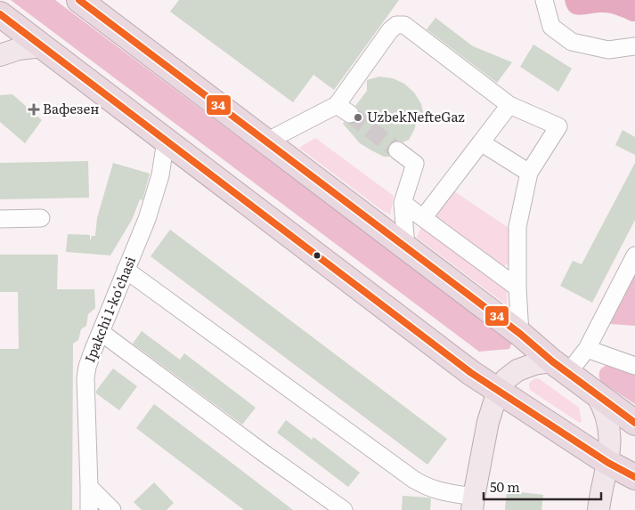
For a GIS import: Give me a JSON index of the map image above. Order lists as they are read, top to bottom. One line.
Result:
{"streets":{"street":["Ipakchi 1-ko'chasi"]},"places":{"health":["Вафезен"],"other":["UzbekNefteGaz"]},"lines":["transit line 34"],"scale_bar":"50 m"}
